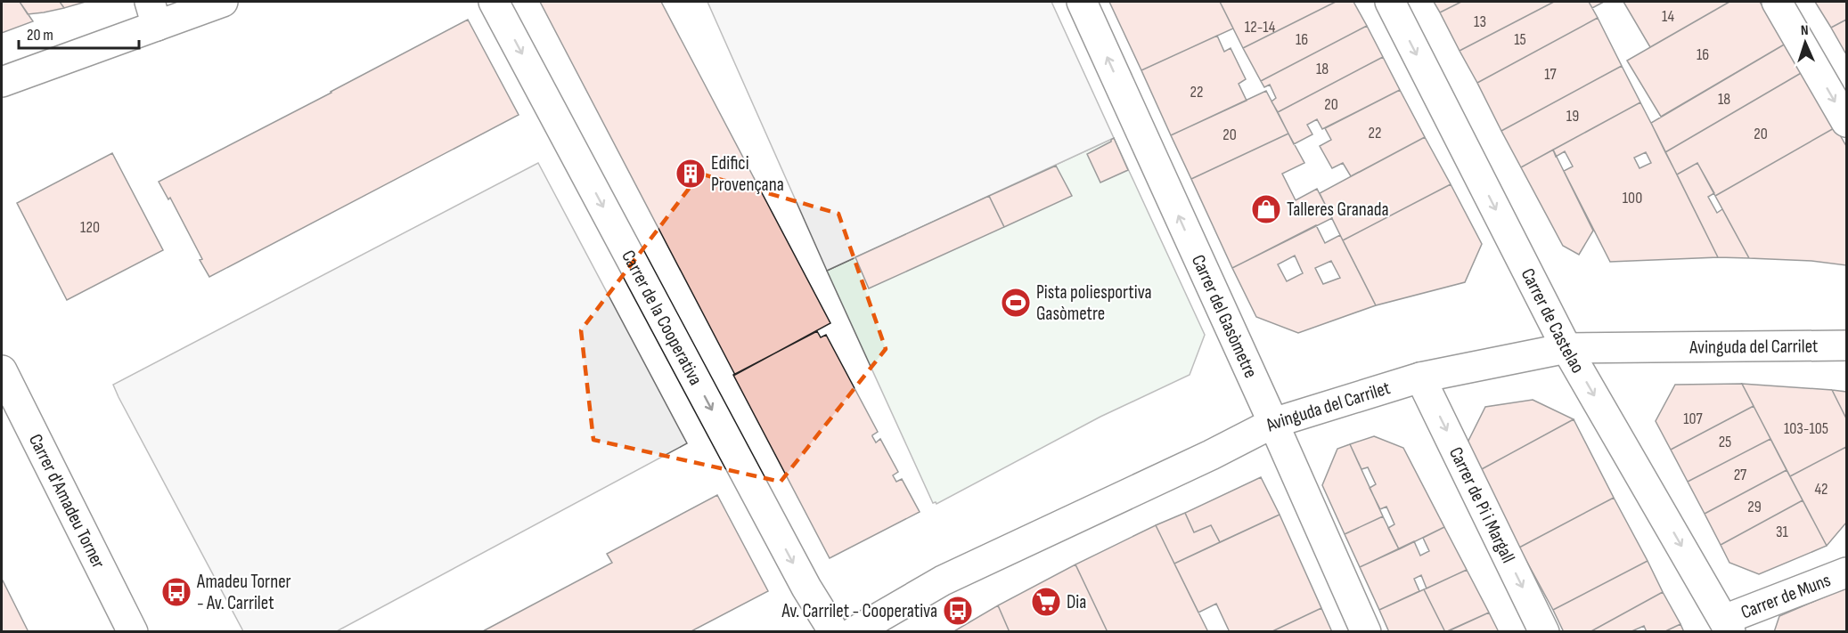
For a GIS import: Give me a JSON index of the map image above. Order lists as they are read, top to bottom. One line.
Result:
{"streets":{"street":["Carrer del Gasòmetre","Carrer de la Cooperativa","Carrer de Castelao","Avinguda del Carrilet","Carrer d'Amadeu Torner","Carrer de Pi i Margall","Carrer de Muns"]},"crossings":[["Carrer del Gasòmetre","Avinguda del Carrilet"],["Carrer de Castelao","Avinguda del Carrilet"],["Carrer de Castelao","Carrer de Muns"],["Avinguda del Carrilet","Carrer de Pi i Margall"]],"one_way":["Carrer del Gasòmetre","Carrer de la Cooperativa","Carrer de Castelao","Carrer de Pi i Margall"],"places":{"building":["Edifici Provençana"],"shop":["Talleres Granada"],"sports":["Pista poliesportiva Gasòmetre"],"bus stop":["Amadeu Torner - Av. Carrilet","Av. Carrilet - Cooperativa"],"supermarket":["Dia"]},"house_numbers":["14","13","12-14","16","15","16","18","17","22","18","20","19","22","20","20","100","120","107","103-105","25","27","42","29","31"],"scale_bar":"20 m","north":"top"}
